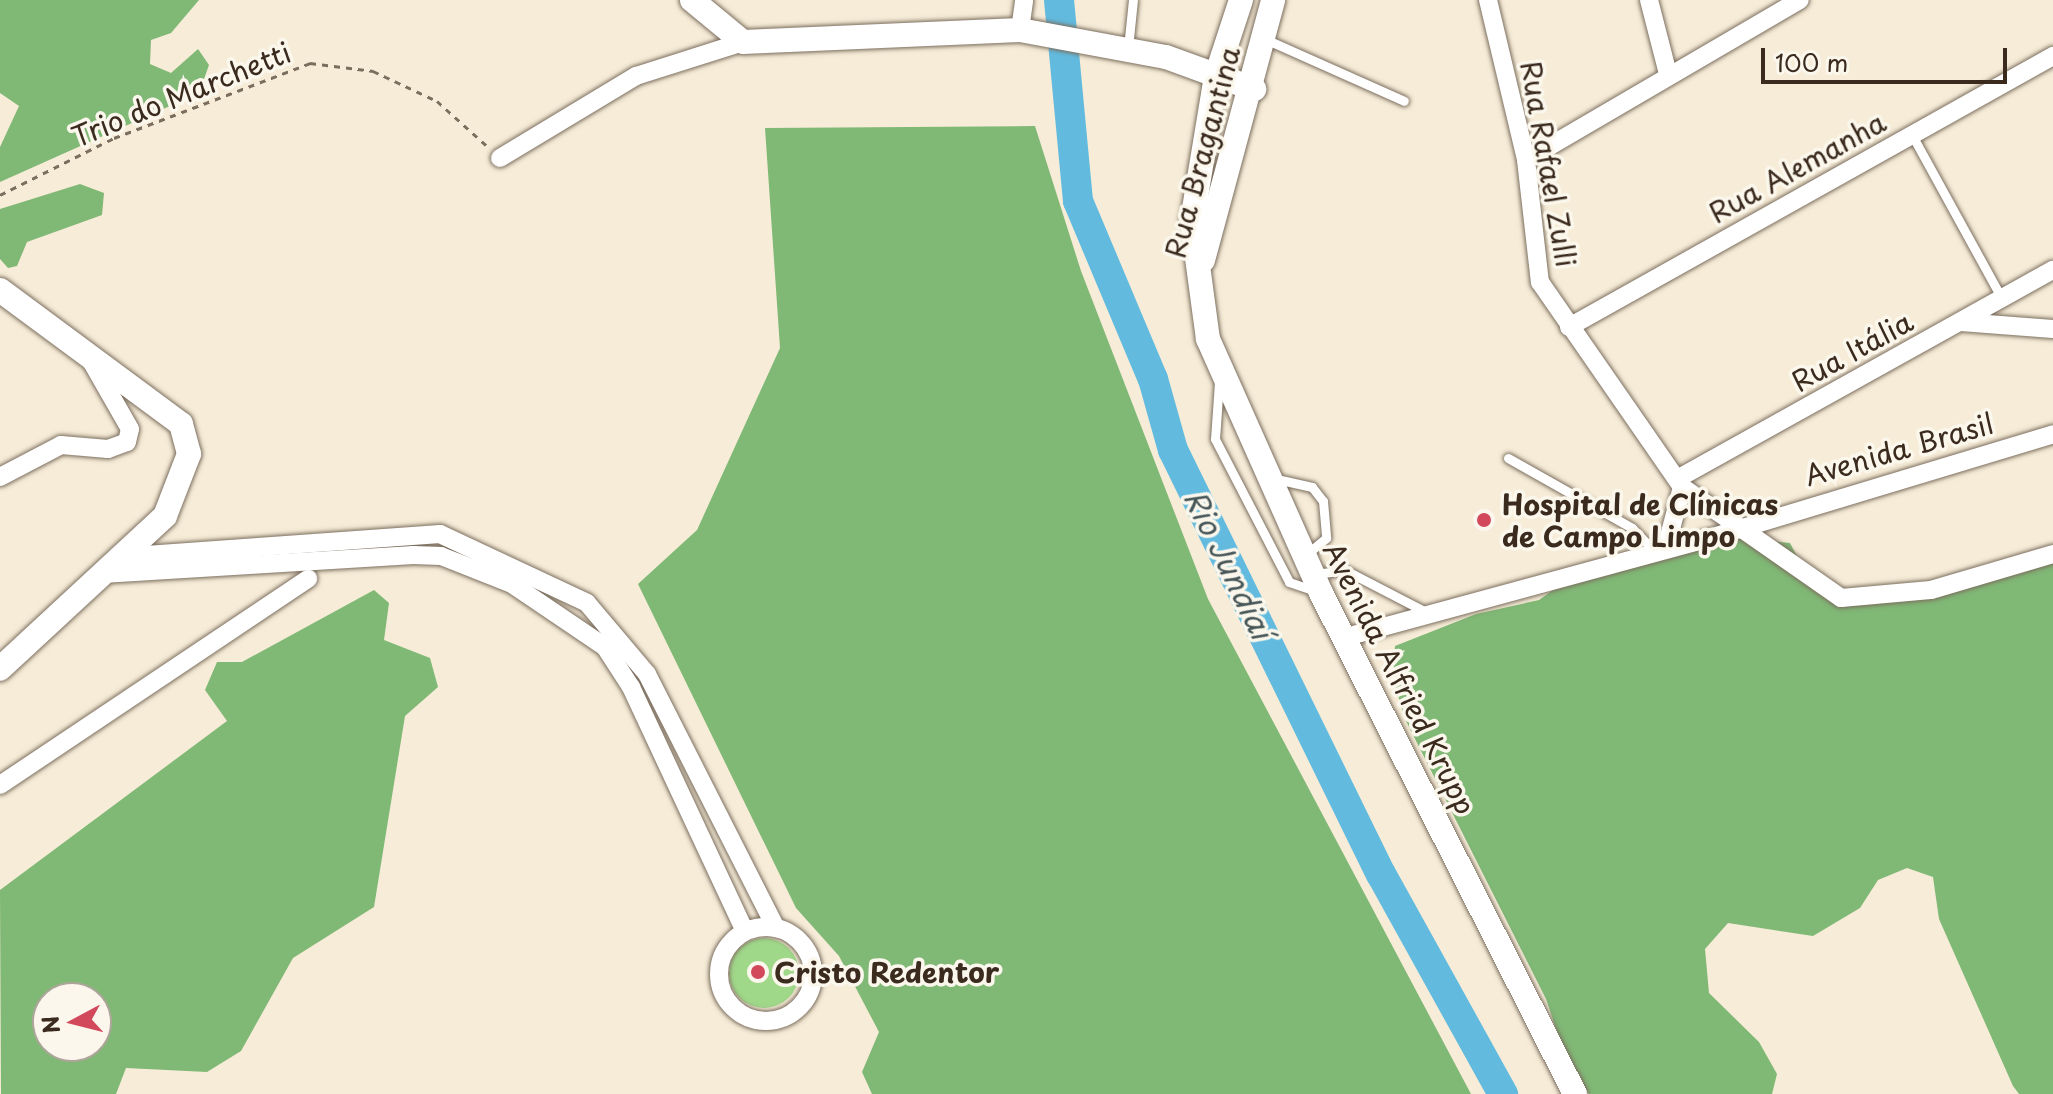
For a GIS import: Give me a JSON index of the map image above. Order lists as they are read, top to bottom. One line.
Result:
{"streets":{"main road":["Rua Bragantina","Avenida Alfried Krupp"],"street":["Rua Rafael Zulli","Rua Alemanha","Rua Itália","Avenida Brasil"],"path":["Trio do Marchetti"]},"crossings":[["Rua Bragantina","Avenida Alfried Krupp"],["Rua Rafael Zulli","Rua Alemanha"],["Rua Rafael Zulli","Rua Itália"],["Avenida Brasil","Avenida Alfried Krupp"]],"water":["Rio Jundiaí"],"places":["Hospital de Clínicas de Campo Limpo","Cristo Redentor"],"scale_bar":"100 m","north":"left"}
